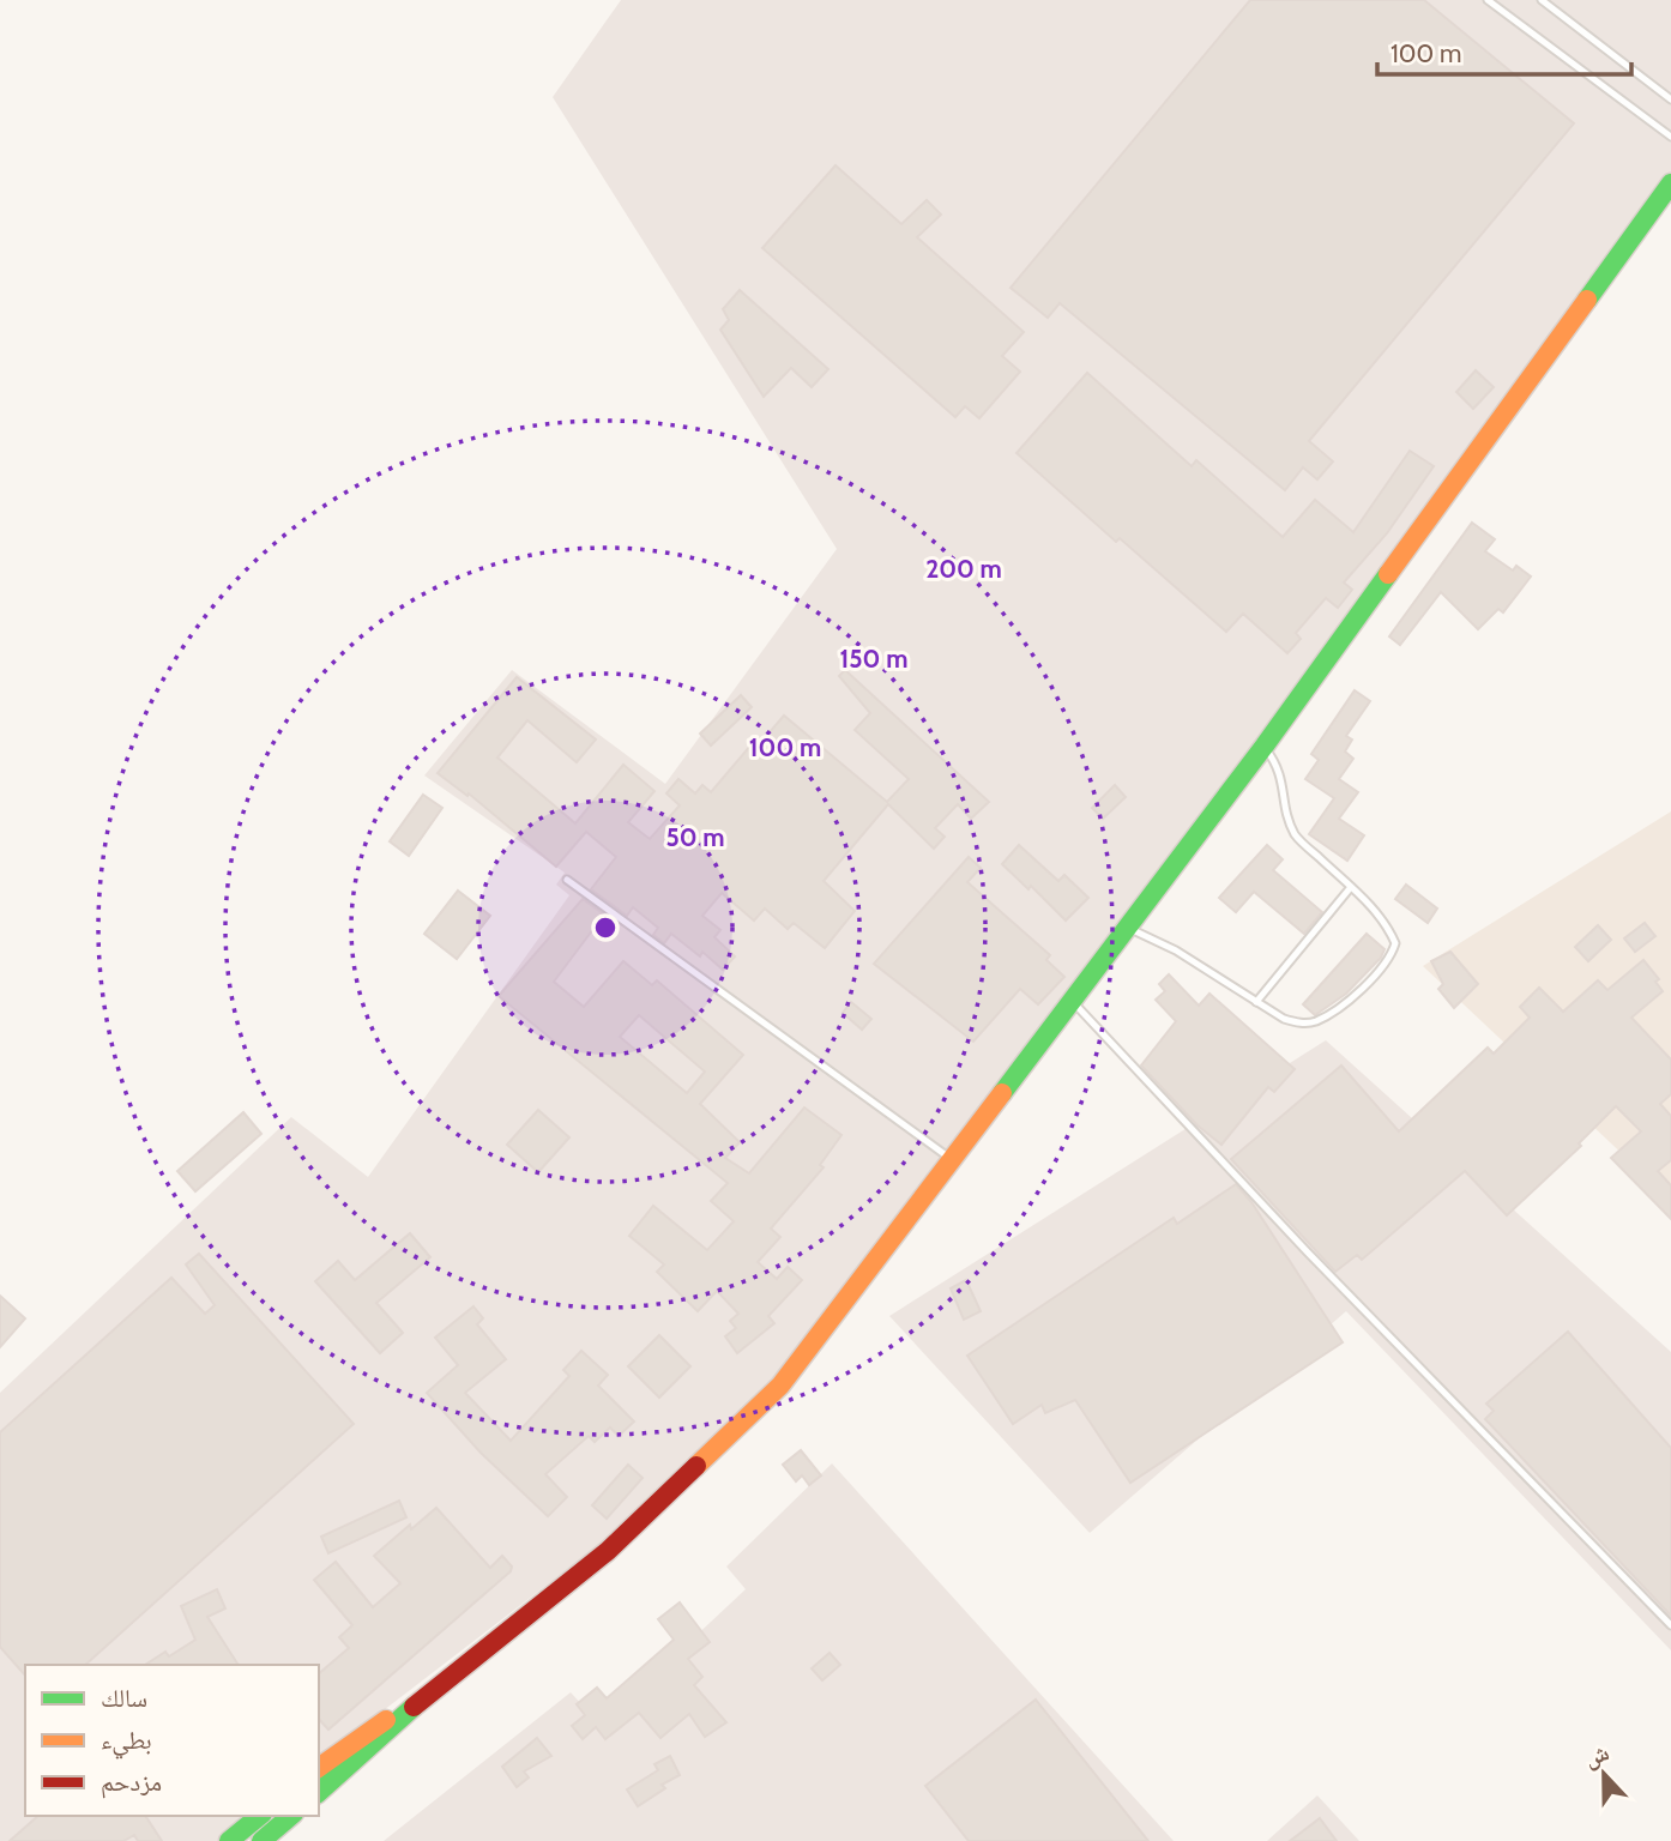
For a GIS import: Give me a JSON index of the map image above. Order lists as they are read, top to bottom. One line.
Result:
{"legend":["سالك","بطيء","مزدحم"],"scale_bar":"100 m","north":"top","rings":["200 m","150 m","100 m","50 m"]}
